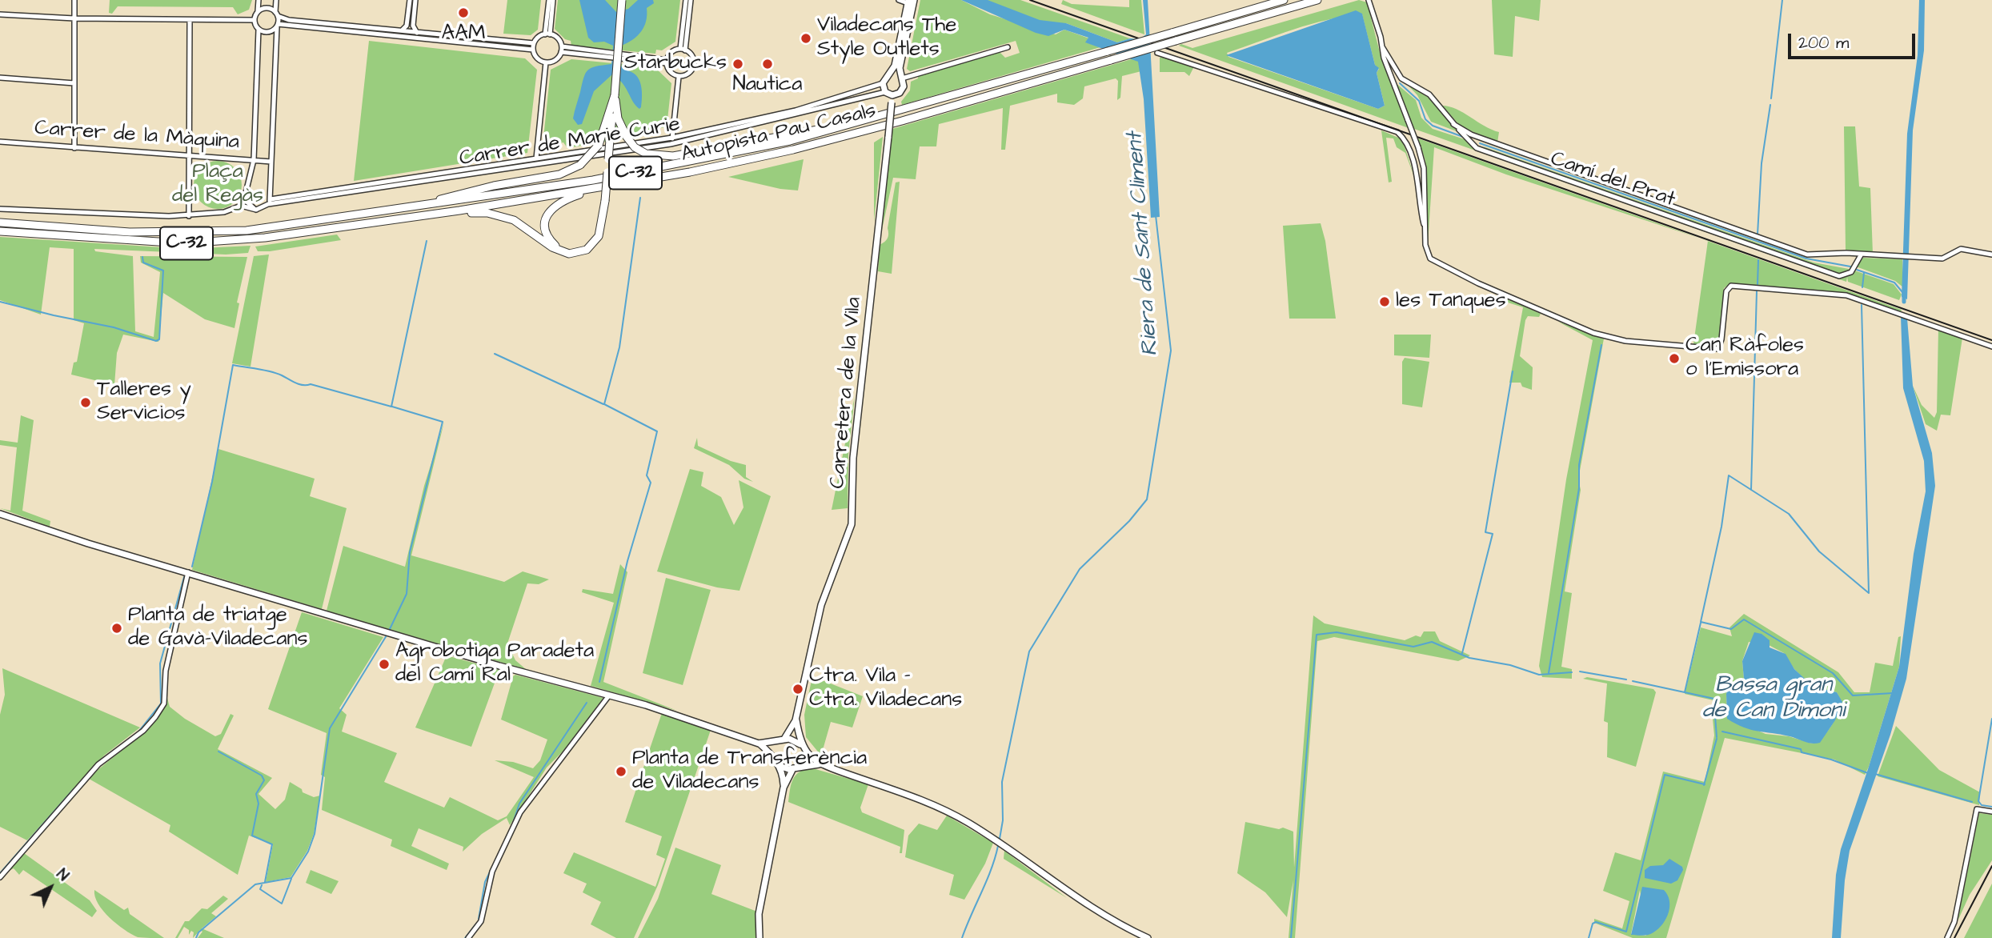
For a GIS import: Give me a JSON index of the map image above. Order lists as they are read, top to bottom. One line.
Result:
{"streets":{"highway":["Autopista Pau Casals","C-32"],"main road":["Carretera de la Vila"],"street":["Carrer de la Màquina","Carrer de Marie Curie","Camí del Prat"]},"crossings":[["Carrer de Marie Curie","Carretera de la Vila"]],"water":["Riera de Sant Climent","Bassa gran de Can Dimoni"],"parks":["Plaça del Regàs"],"places":["AAM","Viladecans The Style Outlets","Starbucks","Nautica","les Tanques","Can Ràfoles o l'Emissora","Talleres y Servicios","Planta de triatge de Gavà-Viladecans","Agrobotiga Paradeta del Camí Ral","Ctra. Vila - Ctra. Viladecans","Planta de Transferència de Viladecans"],"scale_bar":"200 m","north":"top right"}
